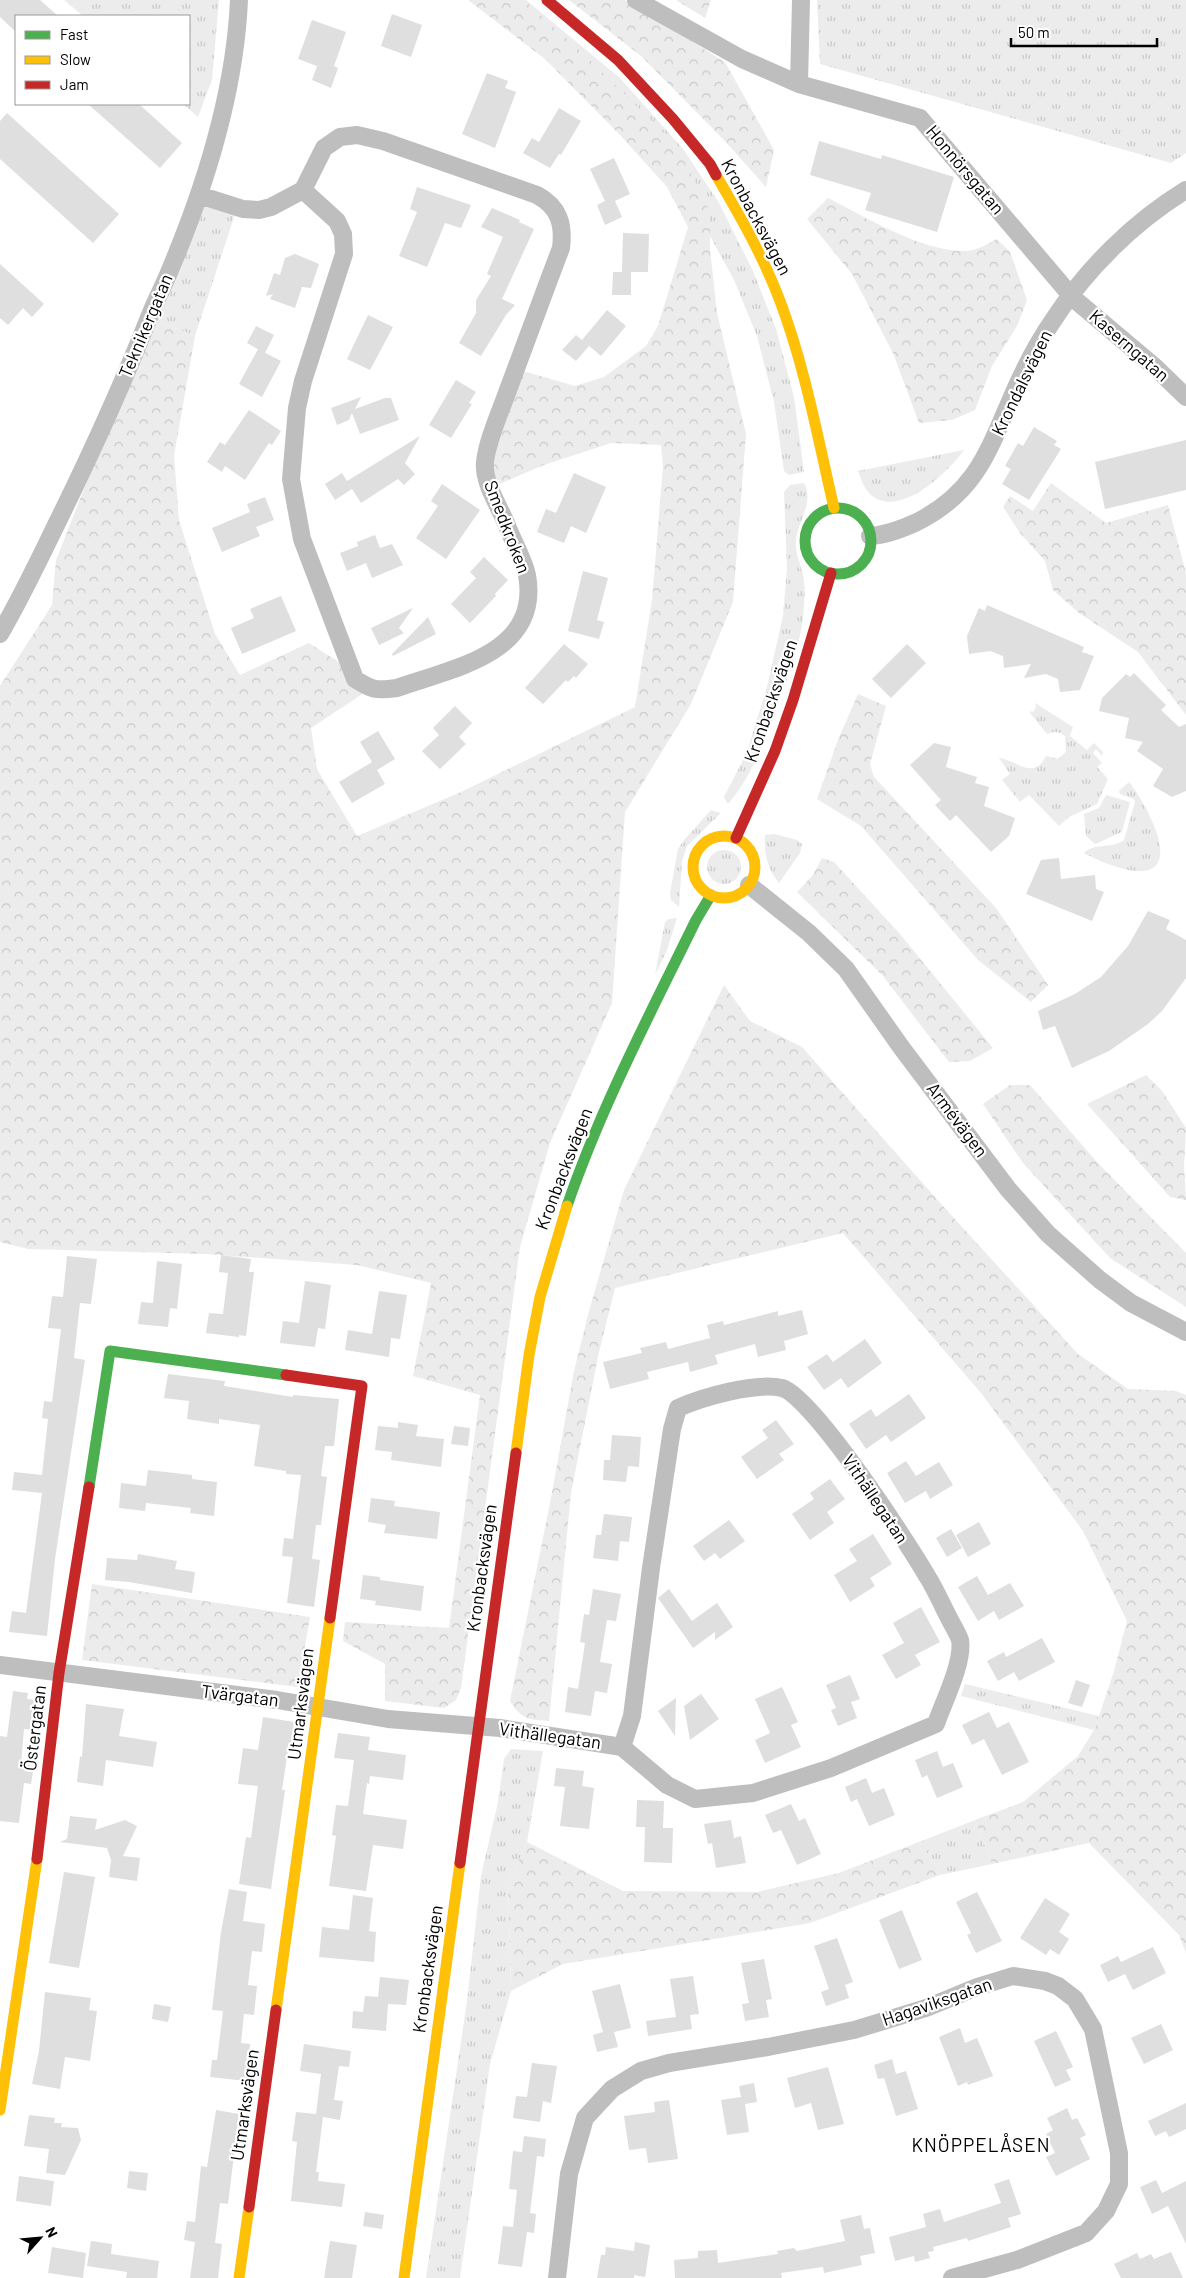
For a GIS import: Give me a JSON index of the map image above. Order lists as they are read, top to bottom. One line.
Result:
{"streets":{"street":["Honnörsgatan","Kronbacksvägen","Teknikergatan","Kaserngatan","Krondalsvägen","Smedkroken","Armévägen","Vithällegatan","Tvärgatan","Utmarksvägen","Östergatan","Hagaviksgatan"]},"crossings":[["Honnörsgatan","Kaserngatan"],["Honnörsgatan","Krondalsvägen"],["Kronbacksvägen","Krondalsvägen"],["Kronbacksvägen","Armévägen"],["Kronbacksvägen","Vithällegatan"],["Kronbacksvägen","Tvärgatan"],["Kaserngatan","Krondalsvägen"],["Vithällegatan","Tvärgatan"],["Tvärgatan","Utmarksvägen"],["Tvärgatan","Östergatan"],["Utmarksvägen","Östergatan"]],"districts":["KNÖPPELÅSEN"],"legend":["Fast","Slow","Jam"],"scale_bar":"50 m","north":"top right"}
